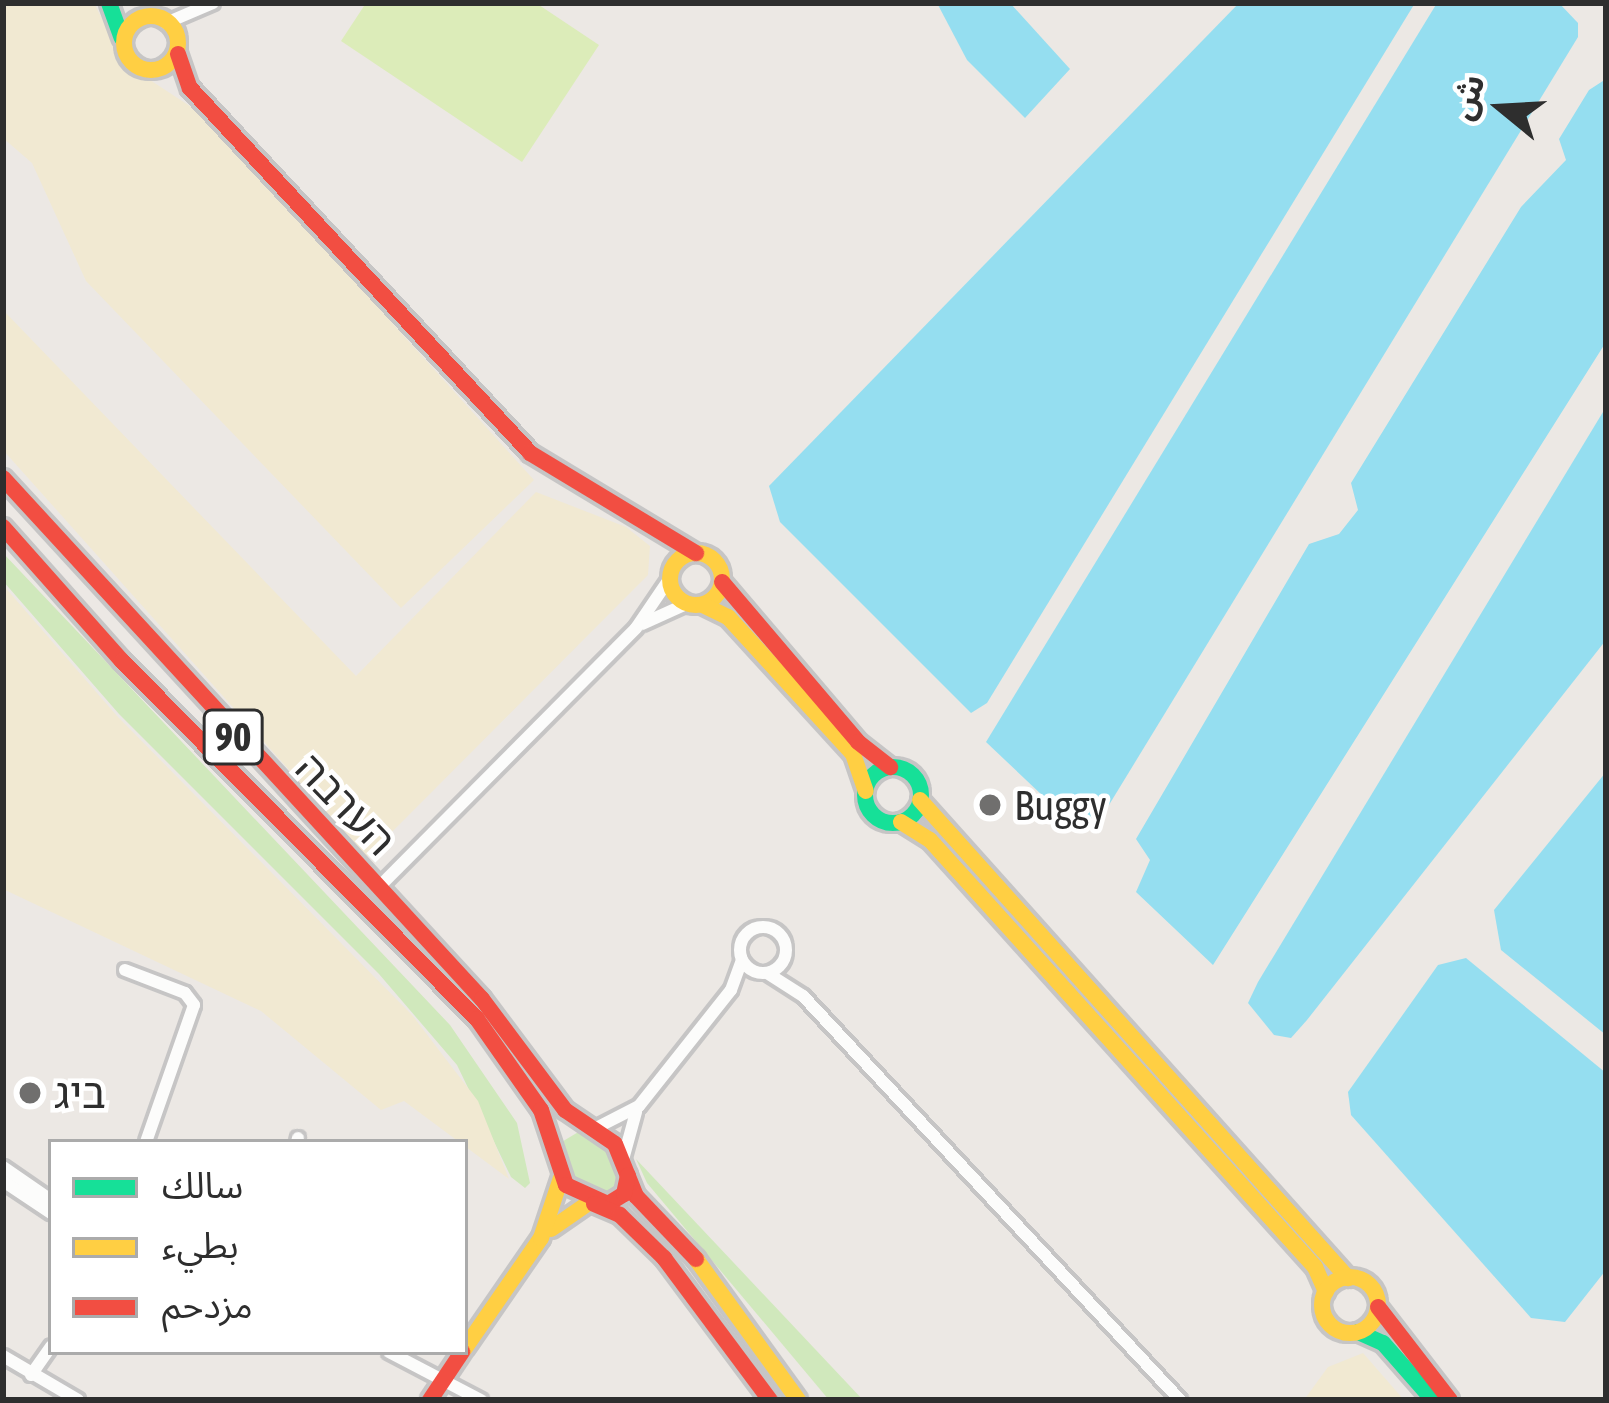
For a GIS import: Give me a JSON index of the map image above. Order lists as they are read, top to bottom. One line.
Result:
{"streets":{"main road":["90","הערבה"]},"crossings":[["90","הערבה"]],"places":["Buggy","ביג"],"legend":["سالك","بطيء","مزدحم"],"north":"left"}
